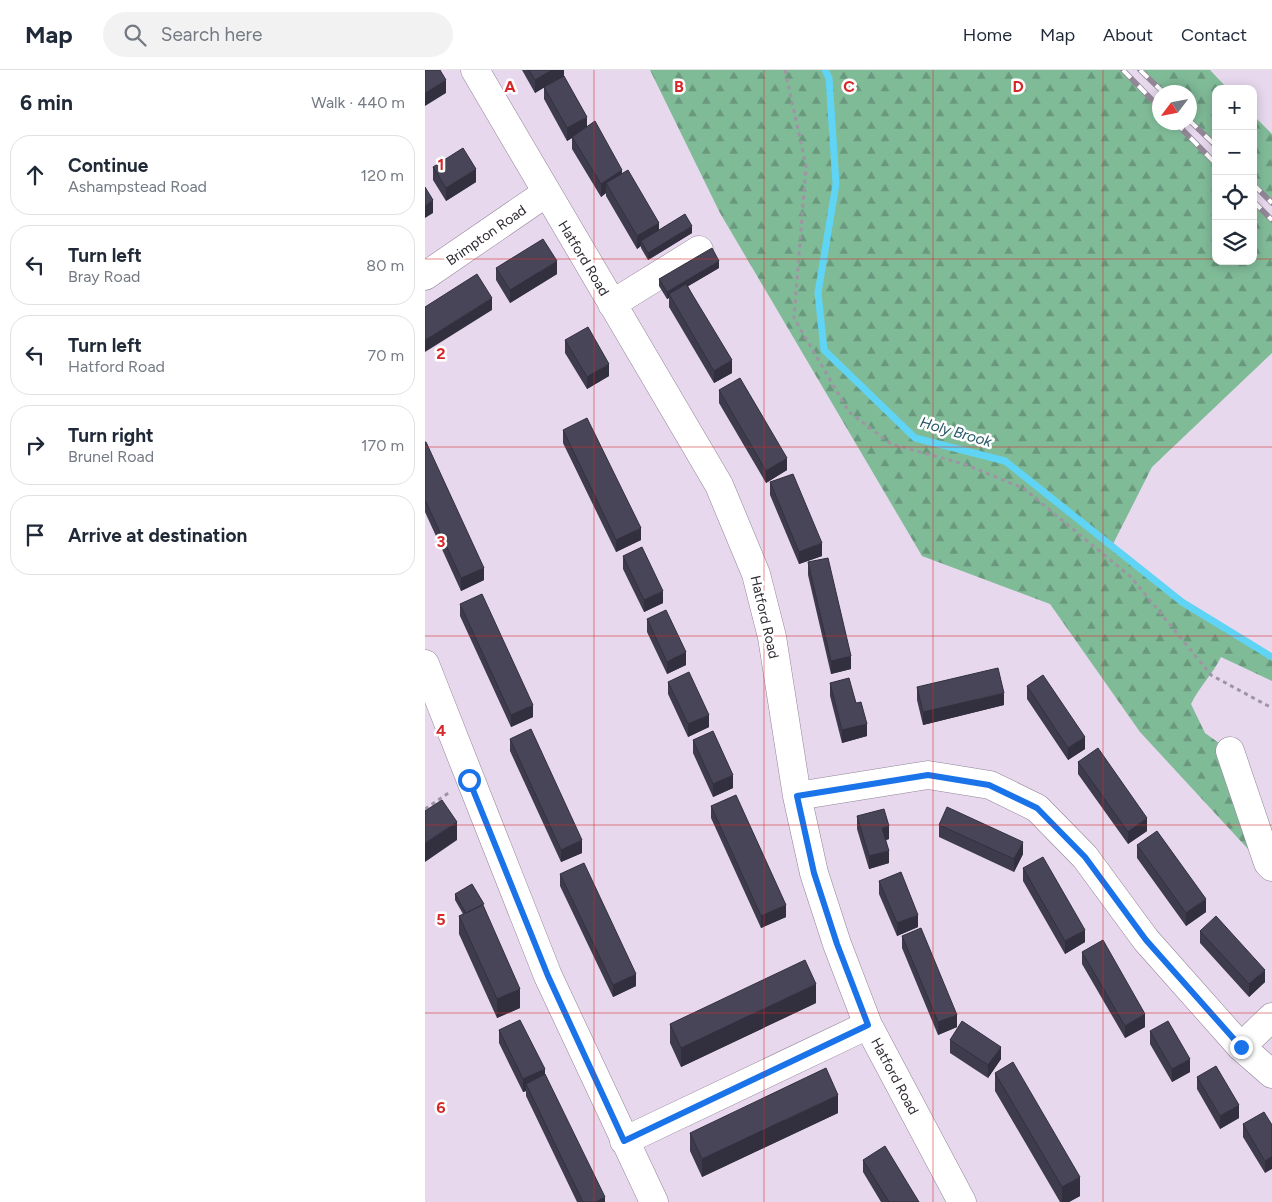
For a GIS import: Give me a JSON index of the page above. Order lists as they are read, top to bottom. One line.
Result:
{"streets":{"street":["Brimpton Road","Hatford Road"]},"crossings":[["Brimpton Road","Hatford Road"]],"water":["Holy Brook"],"north":"bottom left","page":{"header":"Map","search":"Search here","nav":["Home","Map","About","Contact"],"heading":["6 min","Walk · 440 m"],"map_buttons":["+","−"],"list":[["Continue","Ashampstead Road","120 m"],["Turn left","Bray Road","80 m"],["Turn left","Hatford Road","70 m"],["Turn right","Brunel Road","170 m"],"Arrive at destination"]},"grid":{"columns":["A","B","C","D"],"rows":["1","2","3","4","5","6"]}}
